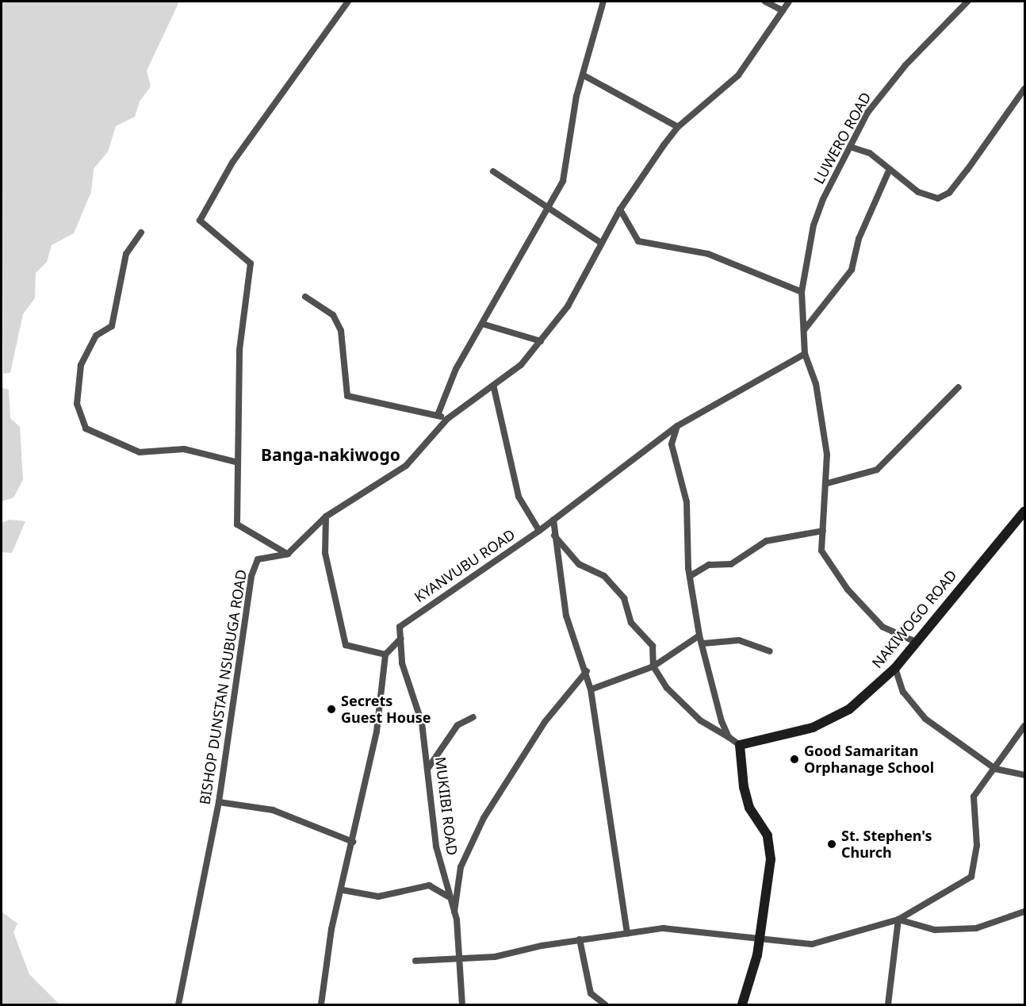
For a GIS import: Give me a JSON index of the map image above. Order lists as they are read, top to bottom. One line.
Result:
{"streets":{"street":["LUWERO ROAD","KYANVUBU ROAD","NAKIWOGO ROAD","BISHOP DUNSTAN NSUBUGA ROAD","MUKIIBI ROAD"]},"crossings":[["LUWERO ROAD","KYANVUBU ROAD"],["LUWERO ROAD","NAKIWOGO ROAD"],["KYANVUBU ROAD","MUKIIBI ROAD"]],"districts":["Banga-nakiwogo"],"places":["Secrets Guest House","Good Samaritan Orphanage School","St. Stephen's Church"]}
